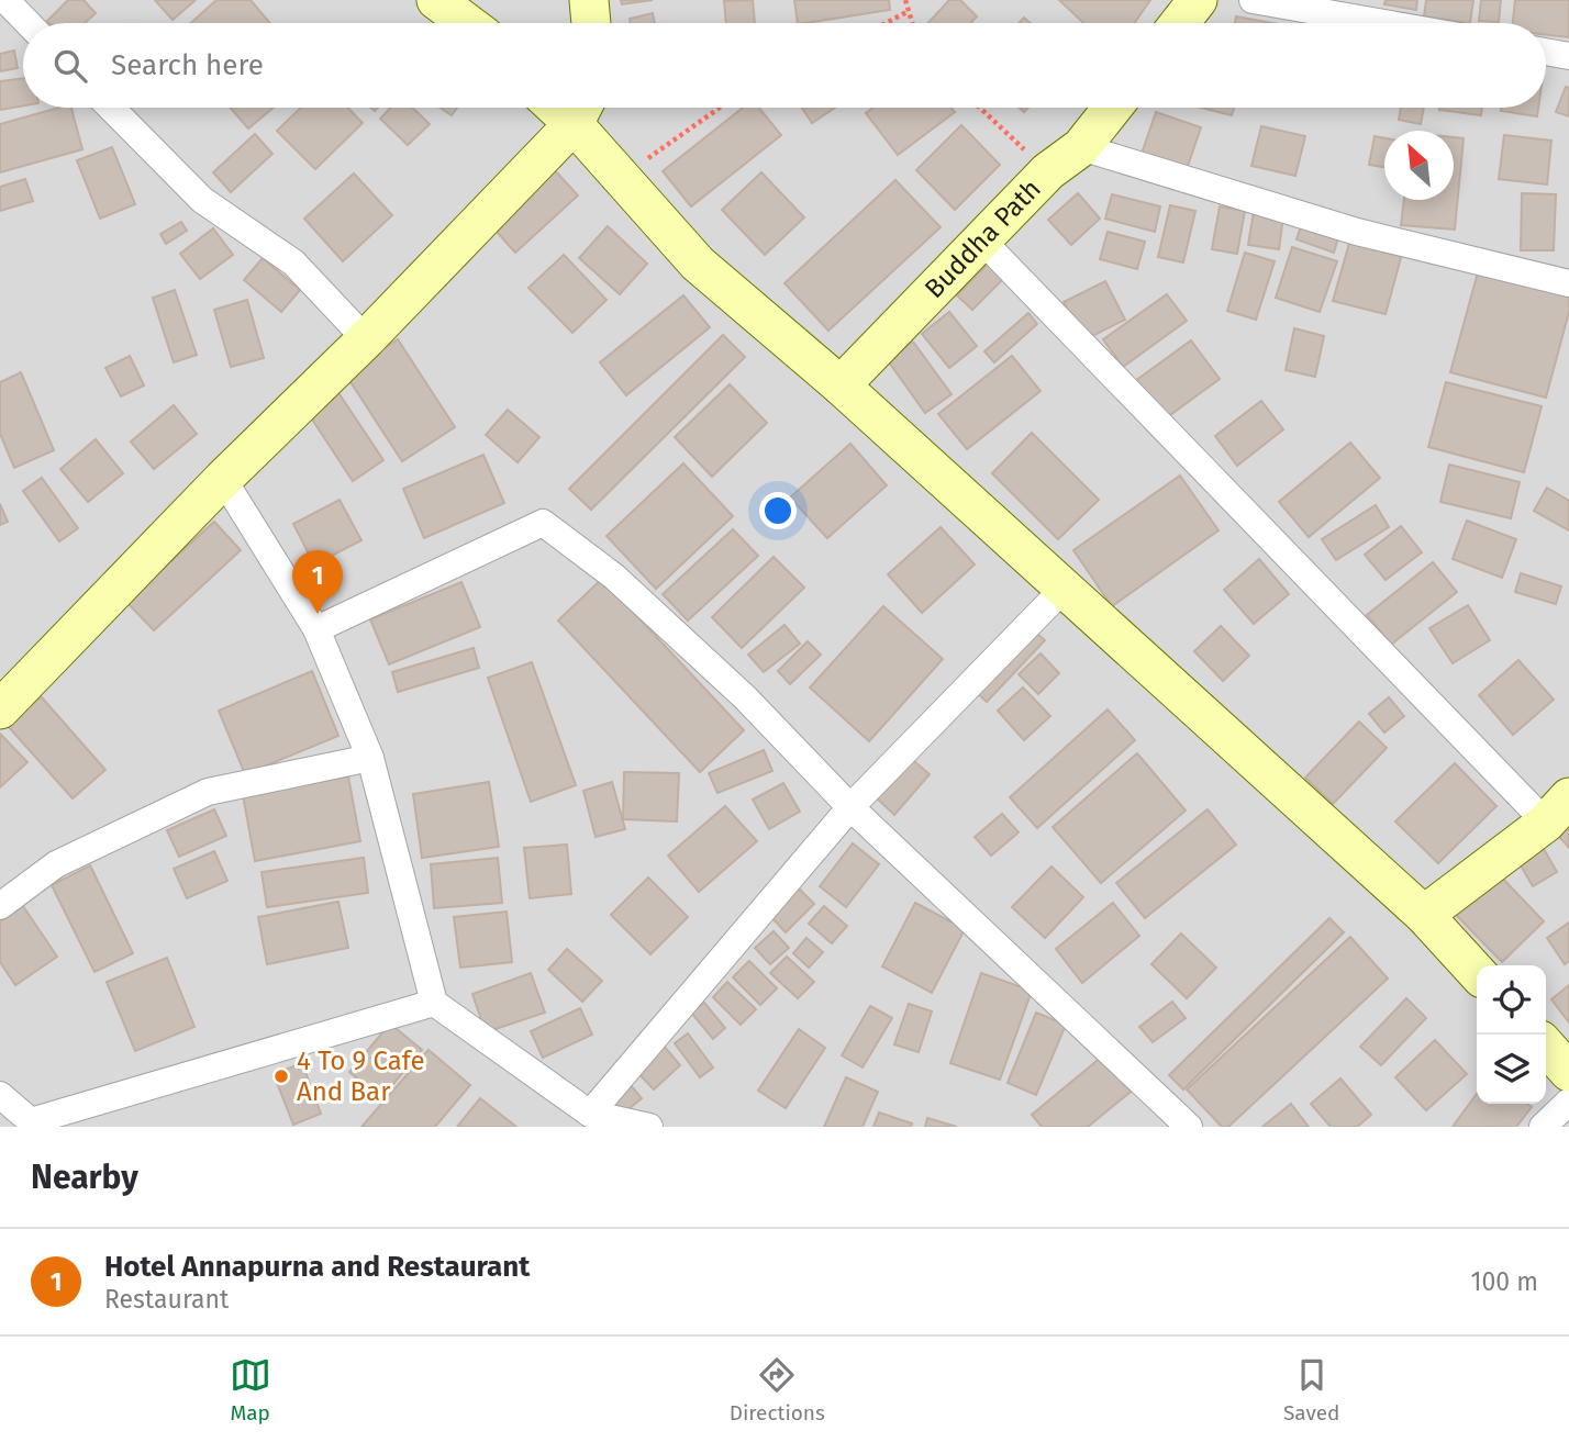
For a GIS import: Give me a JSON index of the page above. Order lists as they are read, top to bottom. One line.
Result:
{"streets":{"main road":["Buddha Path"]},"places":["4 To 9 Cafe And Bar"],"north":"top left","page":{"search":"Search here","pins":"1","heading":"Nearby","list":[{"mark":"1","name":"Hotel Annapurna and Restaurant","note":"Restaurant","value":"100 m"}],"nav":["Map","Directions","Saved"]}}
